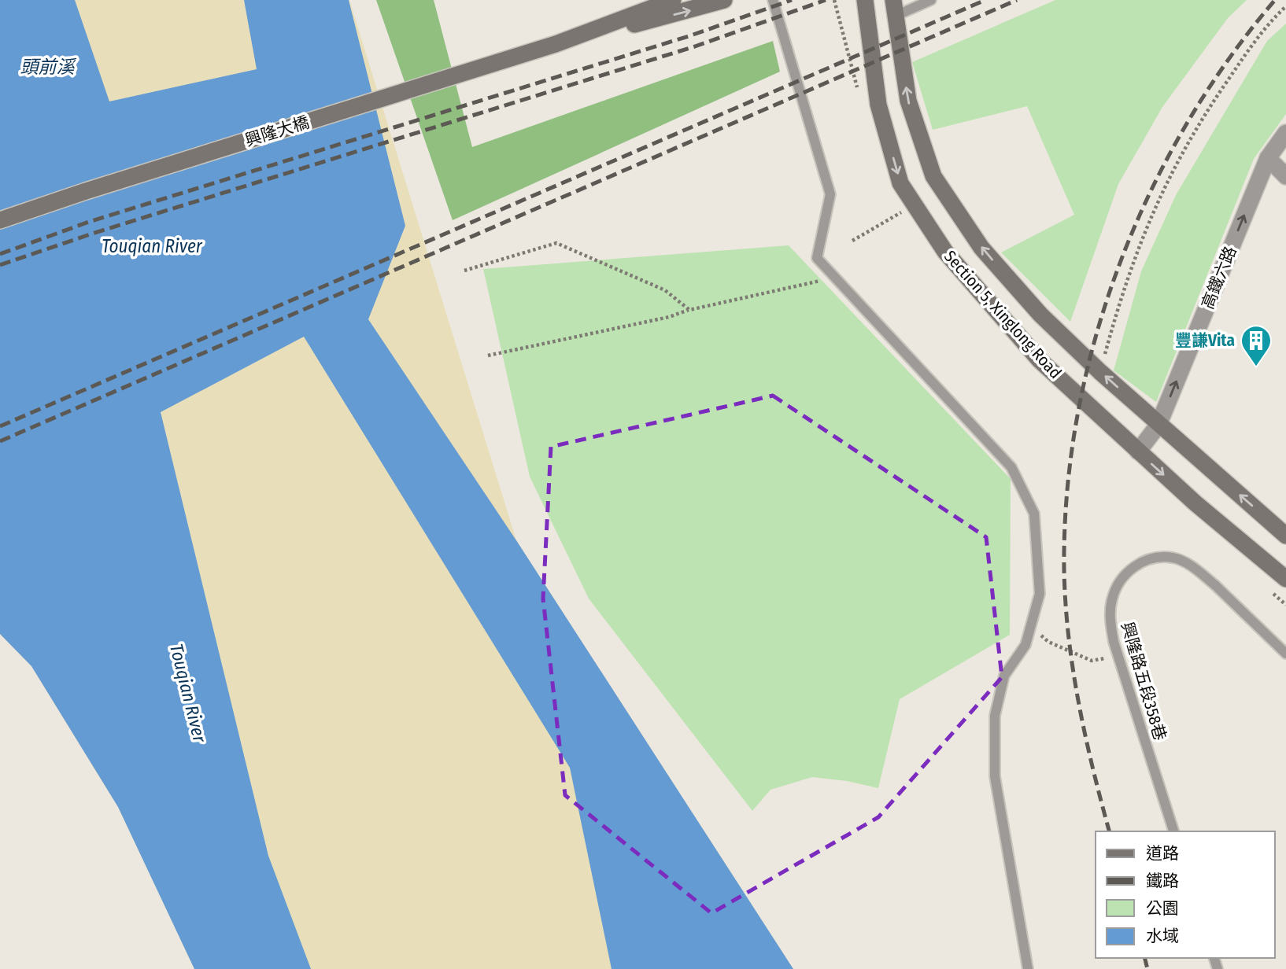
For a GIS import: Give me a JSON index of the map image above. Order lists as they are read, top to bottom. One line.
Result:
{"streets":{"street":["興隆大橋","高鐵六路","Section 5, Xinglong Road"],"lane":["興隆路五段358巷"]},"crossings":[["高鐵六路","Section 5, Xinglong Road"]],"one_way":["高鐵六路"],"water":["頭前溪","Touqian River"],"places":{"building":["豐謙Vita"]},"legend":["道路","鐵路","公園","水域"]}
